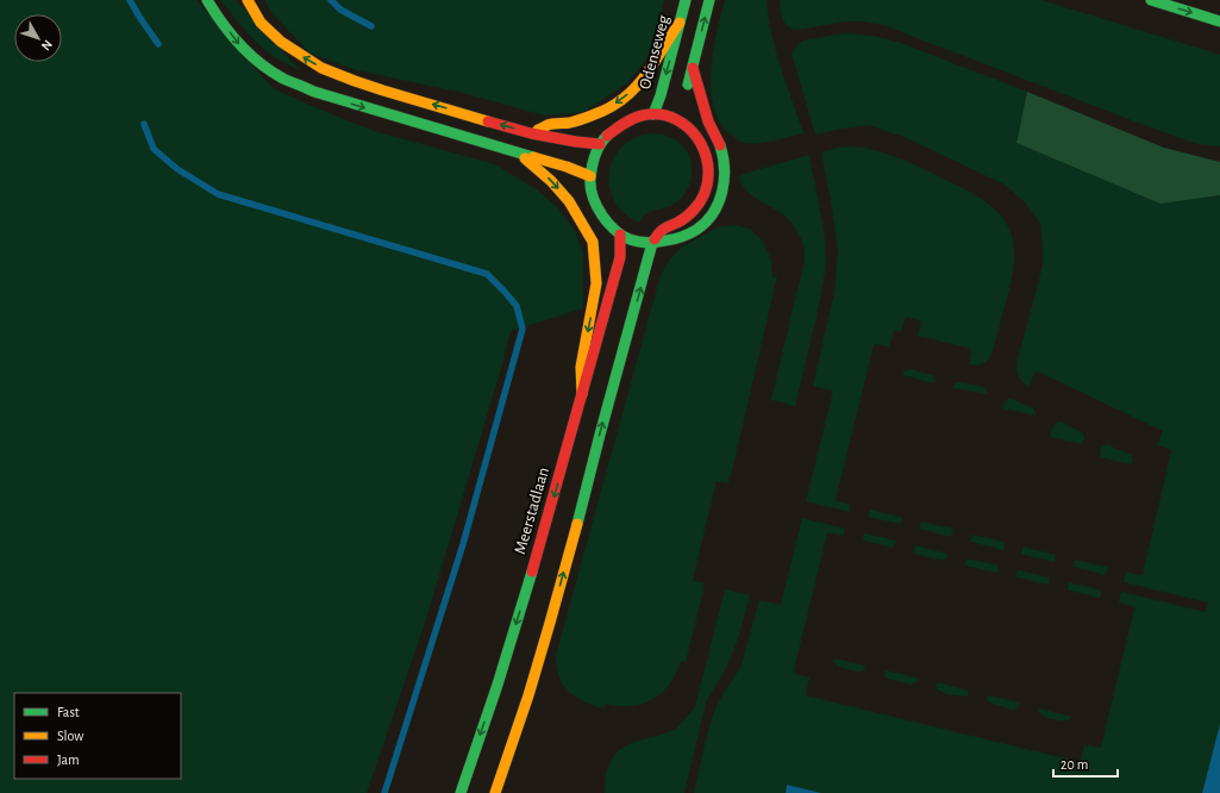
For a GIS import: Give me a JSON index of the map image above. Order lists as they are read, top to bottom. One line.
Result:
{"streets":{"main road":["Odenseweg","Meerstadlaan"]},"crossings":[["Odenseweg","Meerstadlaan"]],"legend":["Fast","Slow","Jam"],"scale_bar":"20 m","north":"bottom right"}
